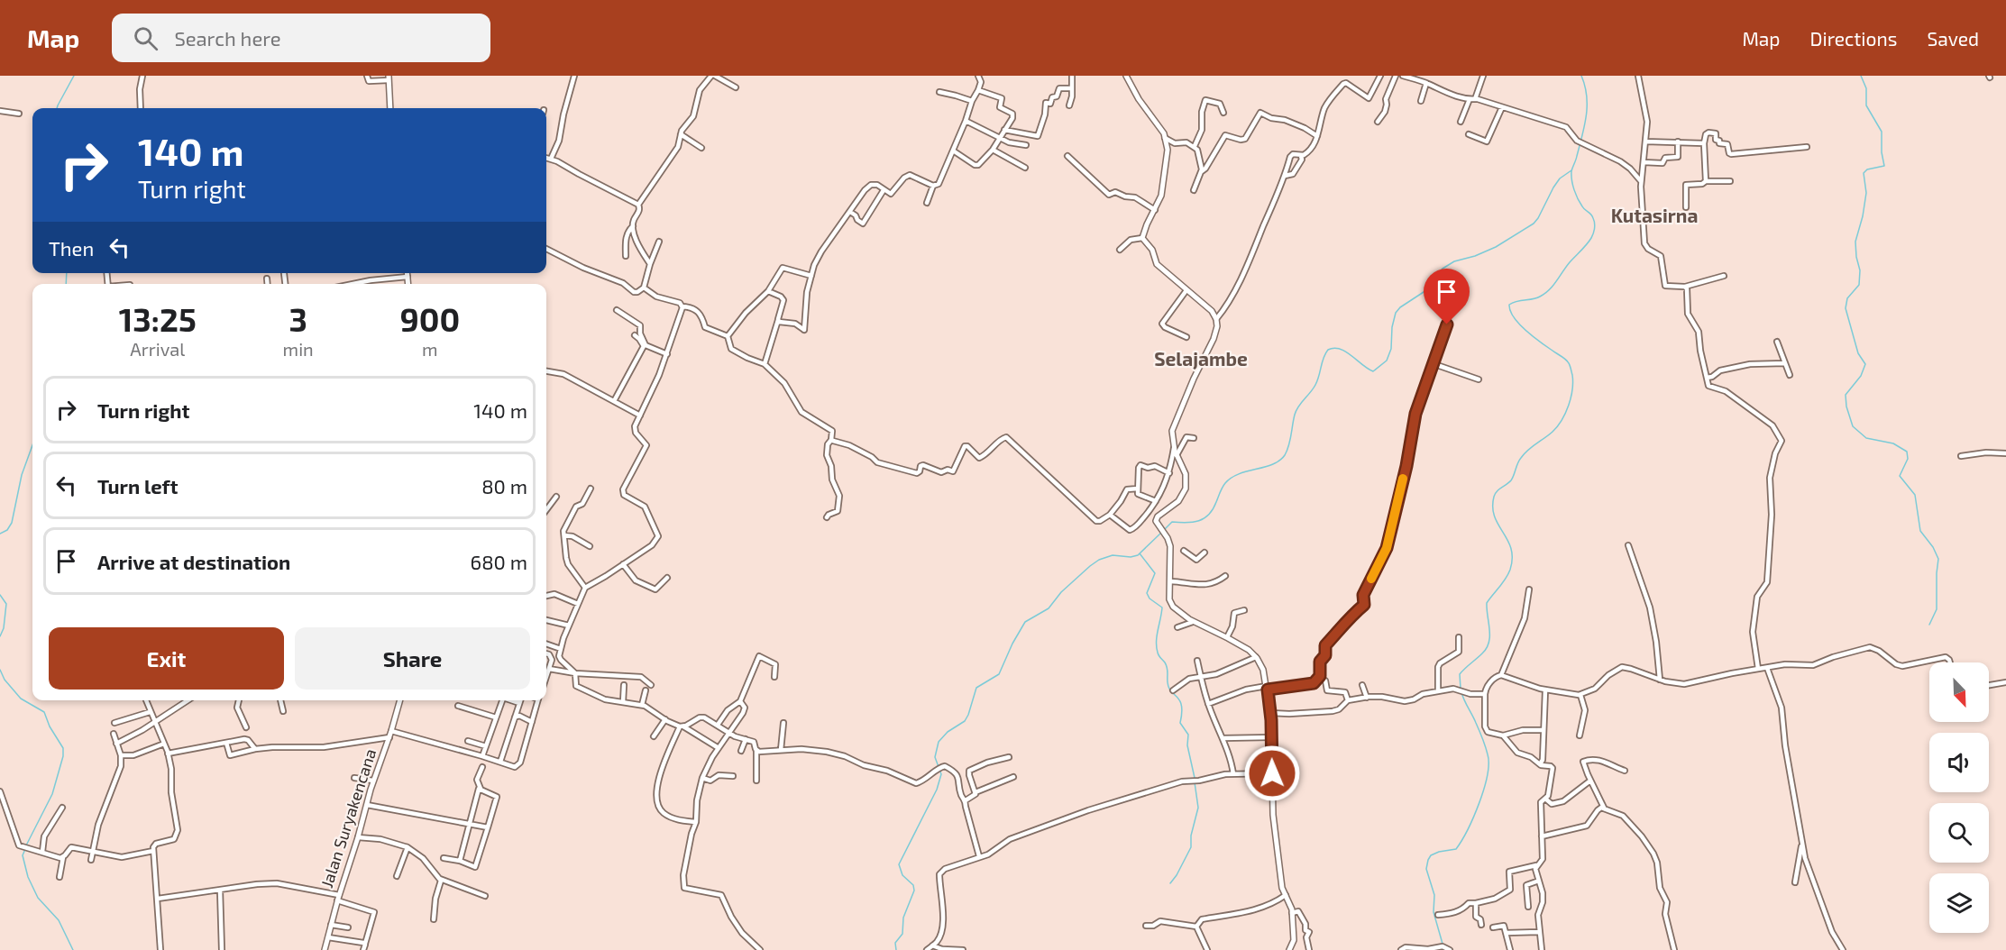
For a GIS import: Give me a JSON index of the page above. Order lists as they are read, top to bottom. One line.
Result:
{"streets":{"street":["Jalan Suryakencana"]},"districts":["Kutasirna","Selajambe"],"north":"bottom right","page":{"header":"Map","search":"Search here","nav":["Map","Directions","Saved"],"turn":["140 m","Turn right"],"then":"Then","eta":["13:25","Arrival","3","min","900","m"],"list":[{"name":"Turn right","value":"140 m"},{"name":"Turn left","value":"80 m"},{"name":"Arrive at destination","value":"680 m"}],"buttons":["Exit","Share"]}}
